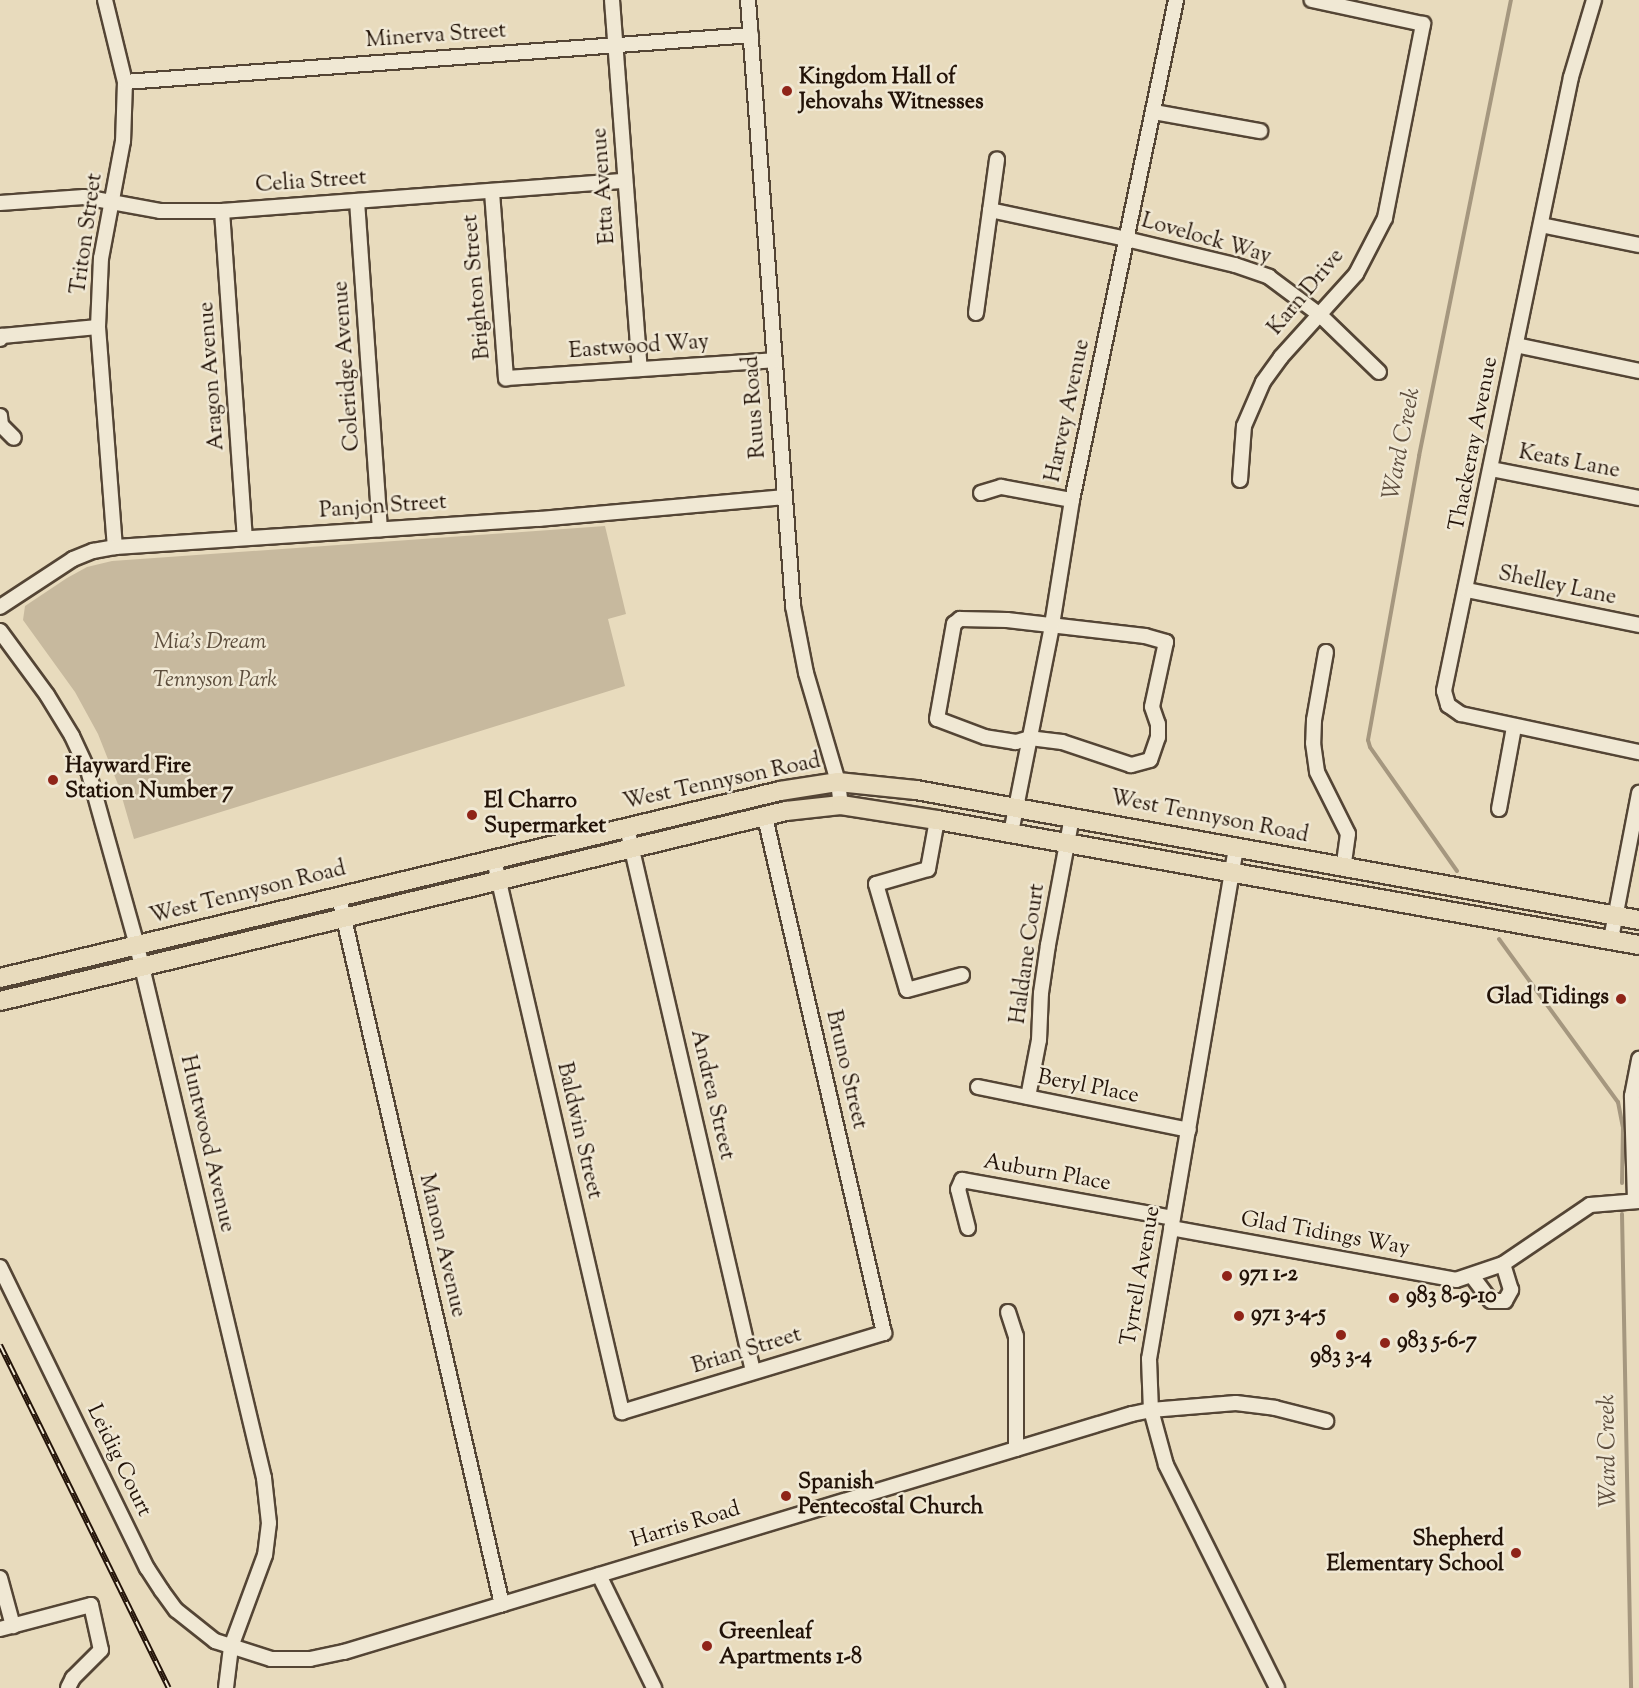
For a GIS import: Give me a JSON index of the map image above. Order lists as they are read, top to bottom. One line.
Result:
{"streets":{"main road":["West Tennyson Road"],"street":["Minerva Street","Celia Street","Etta Avenue","Triton Street","Lovelock Way","Brighton Street","Karn Drive","Eastwood Way","Coleridge Avenue","Aragon Avenue","Ruus Road","Harvey Avenue","Thackeray Avenue","Keats Lane","Panjon Street","Shelley Lane","Haldane Court","Bruno Street","Beryl Place","Andrea Street","Baldwin Street","Huntwood Avenue","Auburn Place","Glad Tidings Way","Manon Avenue","Tyrrell Avenue","Brian Street","Leidig Court","Harris Road"]},"crossings":[["Minerva Street","Etta Avenue"],["Minerva Street","Triton Street"],["Minerva Street","Ruus Road"],["Celia Street","Etta Avenue"],["Celia Street","Triton Street"],["Celia Street","Brighton Street"],["Celia Street","Coleridge Avenue"],["Celia Street","Aragon Avenue"],["Etta Avenue","Eastwood Way"],["Triton Street","Panjon Street"],["Lovelock Way","Karn Drive"],["Lovelock Way","Harvey Avenue"],["Brighton Street","Eastwood Way"],["Eastwood Way","Ruus Road"],["Coleridge Avenue","Panjon Street"],["Aragon Avenue","Panjon Street"],["Ruus Road","Panjon Street"],["Ruus Road","West Tennyson Road"],["Harvey Avenue","West Tennyson Road"],["Thackeray Avenue","Keats Lane"],["Thackeray Avenue","Shelley Lane"],["West Tennyson Road","Haldane Court"],["West Tennyson Road","Bruno Street"],["West Tennyson Road","Andrea Street"],["West Tennyson Road","Baldwin Street"],["West Tennyson Road","Huntwood Avenue"],["West Tennyson Road","Manon Avenue"],["West Tennyson Road","Tyrrell Avenue"],["Haldane Court","Beryl Place"],["Bruno Street","Brian Street"],["Beryl Place","Tyrrell Avenue"],["Andrea Street","Brian Street"],["Baldwin Street","Brian Street"],["Huntwood Avenue","Leidig Court"],["Huntwood Avenue","Harris Road"],["Auburn Place","Glad Tidings Way"],["Auburn Place","Tyrrell Avenue"],["Glad Tidings Way","Tyrrell Avenue"],["Manon Avenue","Harris Road"],["Tyrrell Avenue","Harris Road"],["Leidig Court","Harris Road"]],"water":["Ward Creek"],"parks":["Mia's Dream","Tennyson Park"],"places":["Kingdom Hall of Jehovahs Witnesses","Hayward Fire Station Number 7","El Charro Supermarket","Glad Tidings","971 1-2","983 8-9-10","971 3-4-5","983 3-4","983 5-6-7","Spanish Pentecostal Church","Shepherd Elementary School","Greenleaf Apartments 1-8"]}
